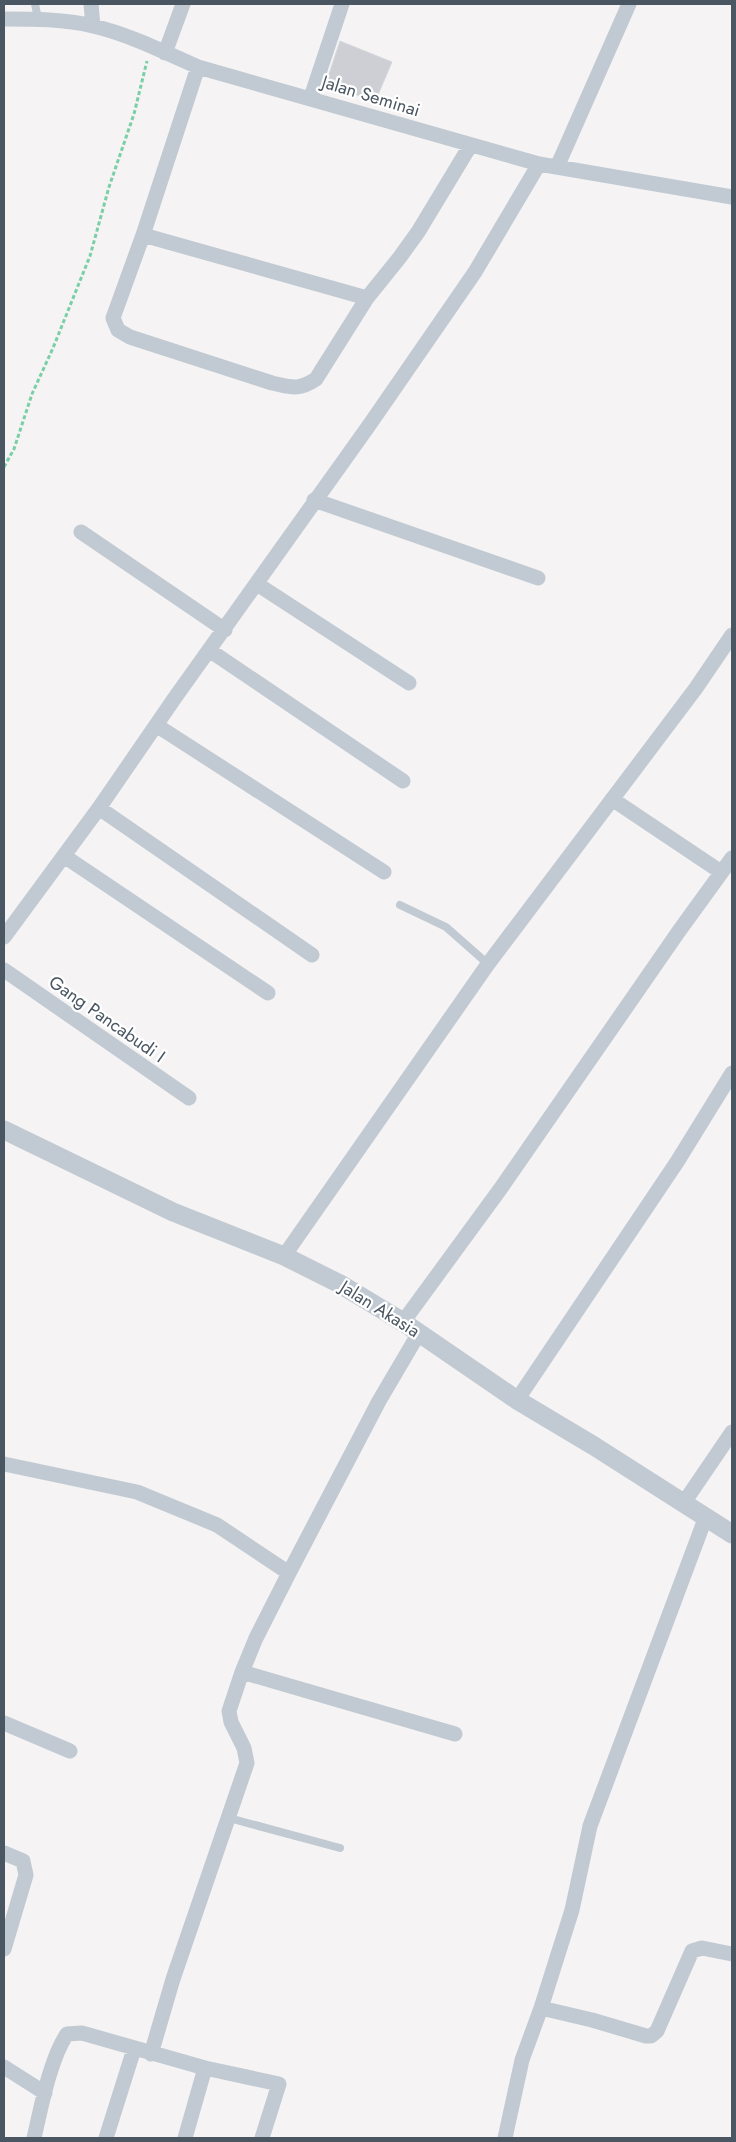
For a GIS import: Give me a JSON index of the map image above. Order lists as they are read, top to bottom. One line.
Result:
{"streets":{"street":["Jalan Seminai","Gang Pancabudi I","Jalan Akasia"]}}
